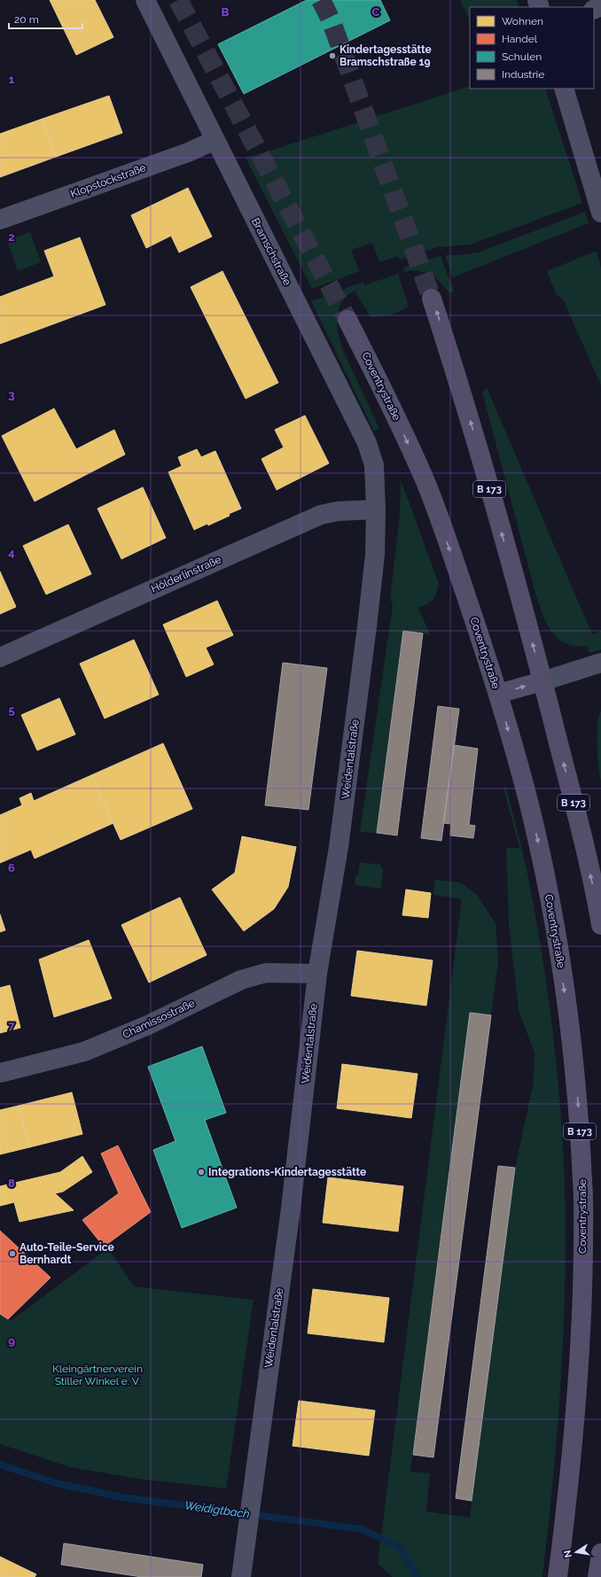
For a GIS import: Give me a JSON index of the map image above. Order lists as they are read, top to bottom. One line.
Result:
{"streets":{"main road":["Coventrystraße","B 173"],"street":["Klopstockstraße","Bramschstraße","Hölderlinstraße","Weidentalstraße","Chamissostraße"]},"crossings":[["Klopstockstraße","Bramschstraße"],["Bramschstraße","Hölderlinstraße"],["Bramschstraße","Weidentalstraße"],["Hölderlinstraße","Weidentalstraße"],["Weidentalstraße","Chamissostraße"]],"water":["Weidigtbach"],"parks":["Kleingärtnerverein Stiller Winkel e. V."],"places":["Kindertagesstätte Bramschstraße 19","Integrations-Kindertagesstätte","Auto-Teile-Service Bernhardt"],"legend":["Wohnen","Handel","Schulen","Industrie"],"scale_bar":"20 m","north":"left","grid":{"columns":["B","C"],"rows":["1","2","3","4","5","6","7","8","9"]}}
